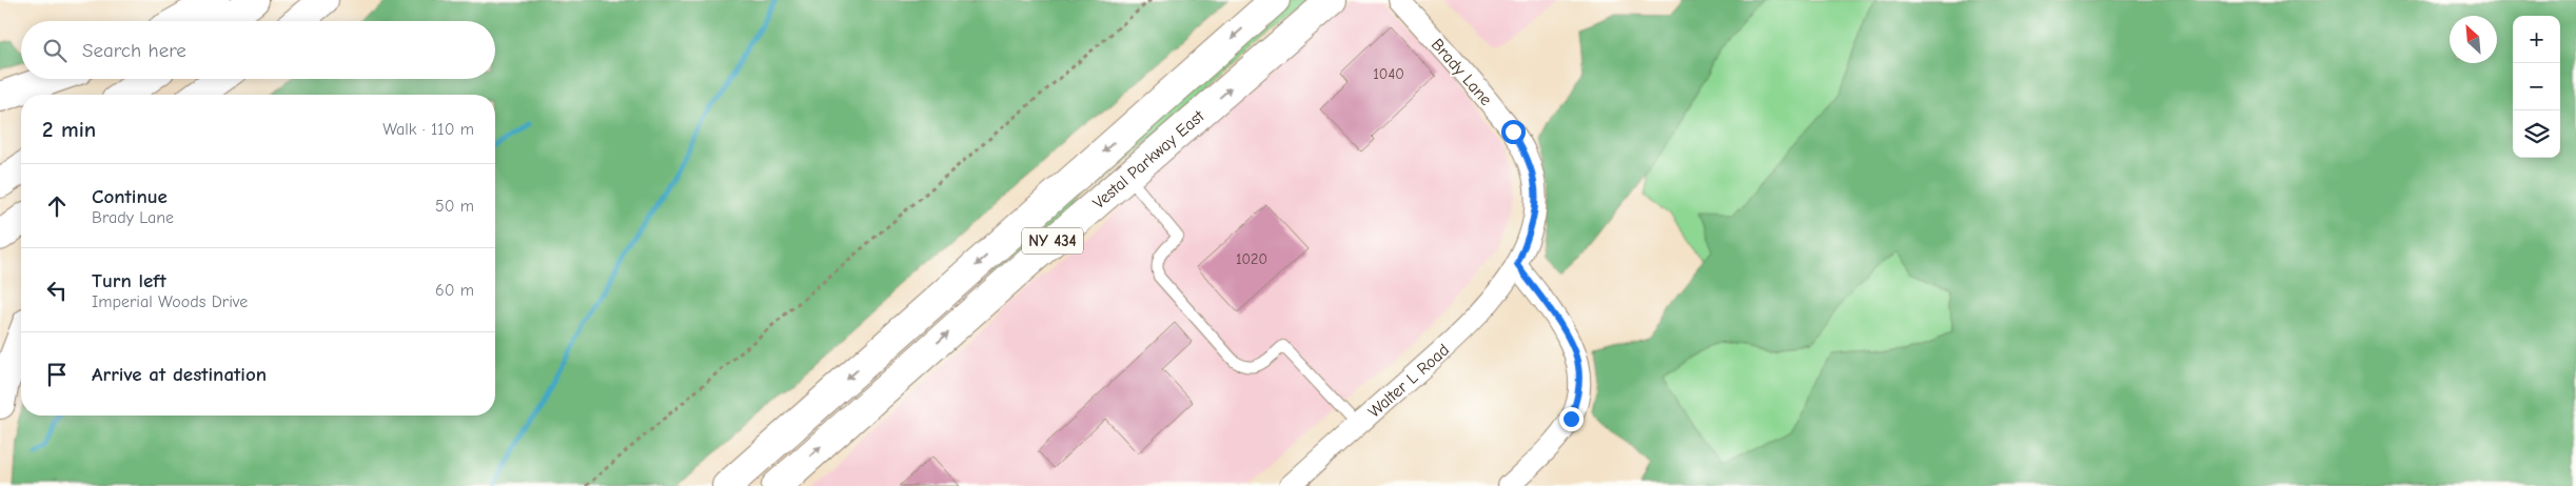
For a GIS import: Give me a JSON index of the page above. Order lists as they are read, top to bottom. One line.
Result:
{"streets":{"main road":["Vestal Parkway East","NY 434"],"street":["Brady Lane","Walter L Road"]},"crossings":[["Brady Lane","Walter L Road"]],"house_numbers":["1040","1020"],"north":"top left","page":{"map_buttons":["+","−"],"search":"Search here","heading":["2 min","Walk · 110 m"],"list":[["Continue","Brady Lane","50 m"],["Turn left","Imperial Woods Drive","60 m"],"Arrive at destination"]}}
